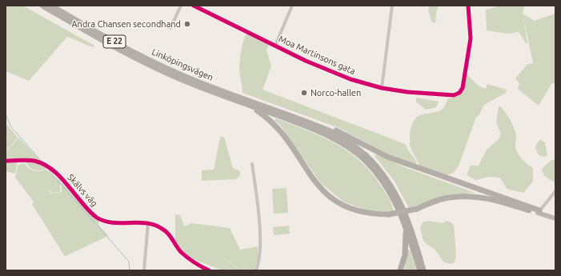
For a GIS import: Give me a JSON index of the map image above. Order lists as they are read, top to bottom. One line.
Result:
{"streets":{"highway":["E 22","Linköpingsvägen"],"street":["Moa Martinsons gata","Skälvs väg"]},"crossings":[["E 22","Linköpingsvägen"]],"places":["Andra Chansen secondhand","Norco-hallen"]}
